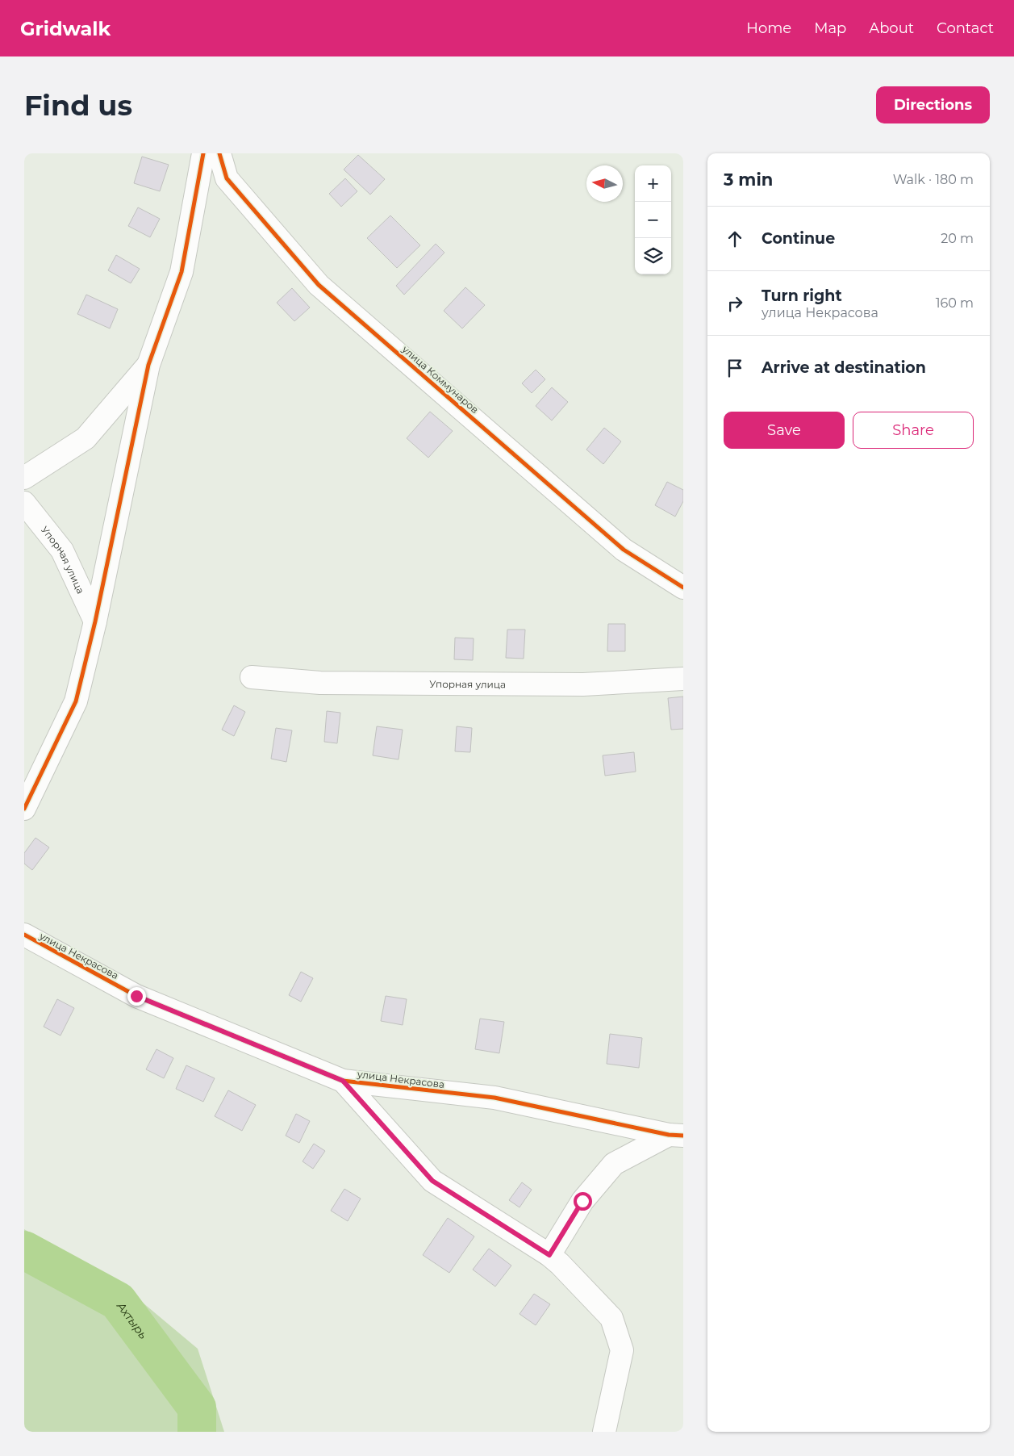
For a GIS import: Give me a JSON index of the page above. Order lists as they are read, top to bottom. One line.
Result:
{"streets":{"street":["улица Коммунаров","Упорная улица","улица Некрасова"]},"water":["Ахтырь"],"north":"left","page":{"header":"Gridwalk","nav":["Home","Map","About","Contact"],"buttons":["Directions",["Save","Share"]],"title":"Find us","heading":["3 min","Walk · 180 m"],"map_buttons":["+","−"],"list":[["Continue","20 m"],["Turn right","улица Некрасова","160 m"],"Arrive at destination"]}}
